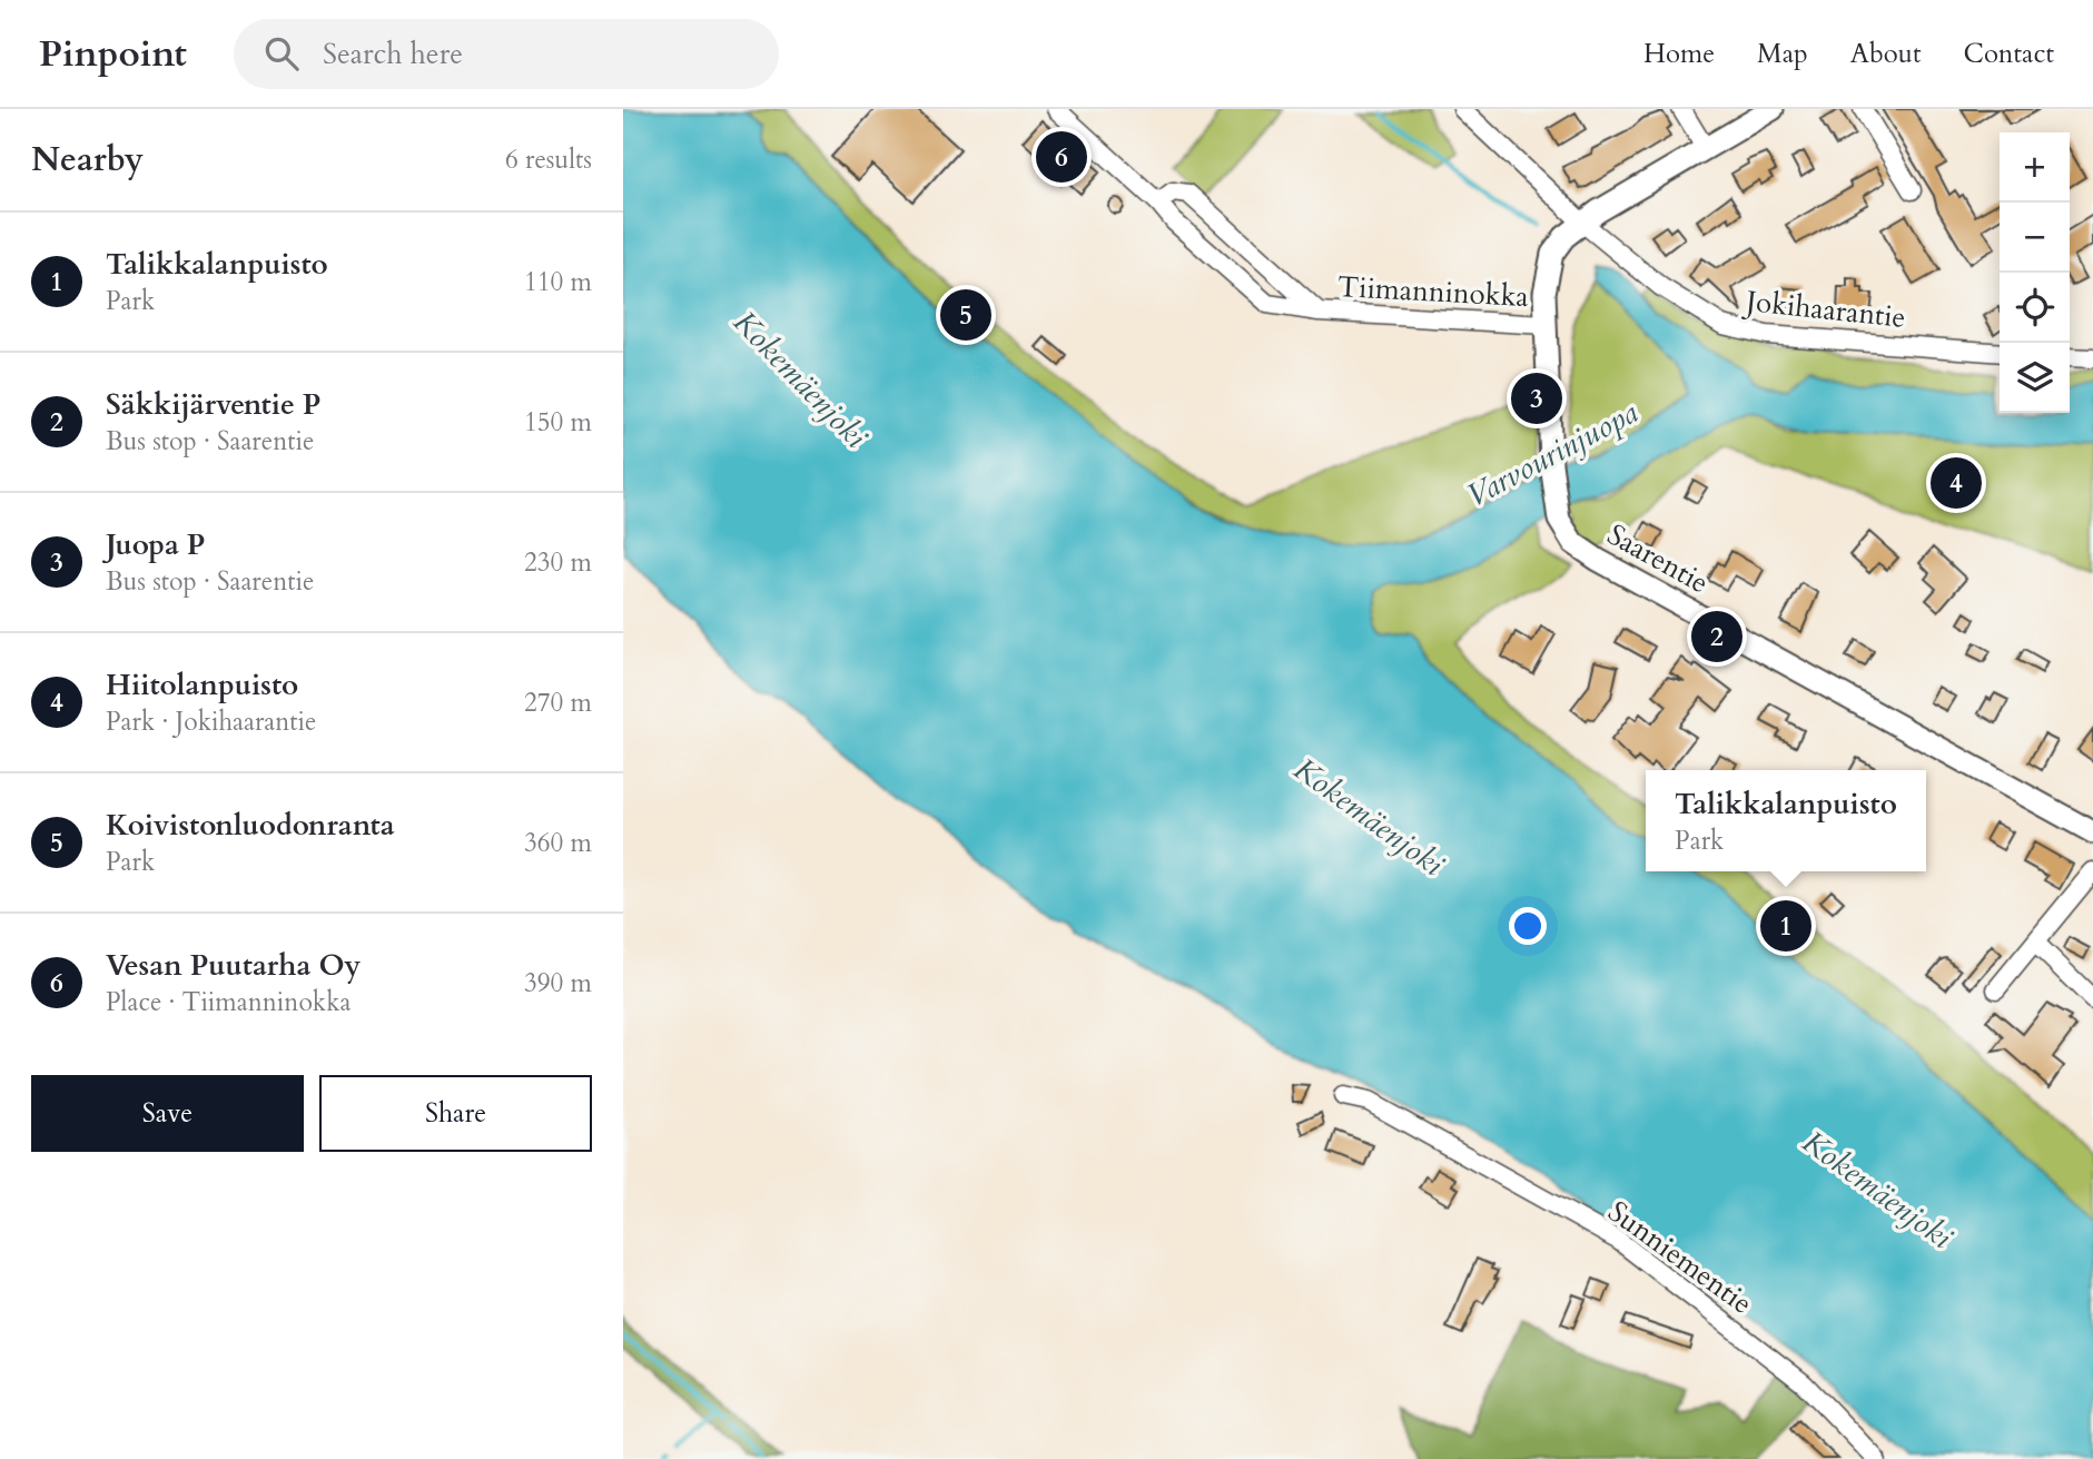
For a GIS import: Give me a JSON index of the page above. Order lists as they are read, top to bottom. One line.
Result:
{"streets":{"street":["Tiimanninokka","Jokihaarantie","Saarentie","Sunniementie"]},"crossings":[["Tiimanninokka","Saarentie"],["Jokihaarantie","Saarentie"]],"water":["Kokemäenjoki","Varvourinjuopa"],"page":{"header":"Pinpoint","search":"Search here","nav":["Home","Map","About","Contact"],"heading":["Nearby","6 results"],"pins":["6","5","3","4","2","1"],"map_buttons":["+","−"],"list":[{"mark":"1","name":"Talikkalanpuisto","note":"Park","value":"110 m"},{"mark":"2","name":"Säkkijärventie P","note":"Bus stop · Saarentie","value":"150 m"},{"mark":"3","name":"Juopa P","note":"Bus stop · Saarentie","value":"230 m"},{"mark":"4","name":"Hiitolanpuisto","note":"Park · Jokihaarantie","value":"270 m"},{"mark":"5","name":"Koivistonluodonranta","note":"Park","value":"360 m"},{"mark":"6","name":"Vesan Puutarha Oy","note":"Place · Tiimanninokka","value":"390 m"}],"popup":["Talikkalanpuisto","Park"],"buttons":["Save","Share"]}}
